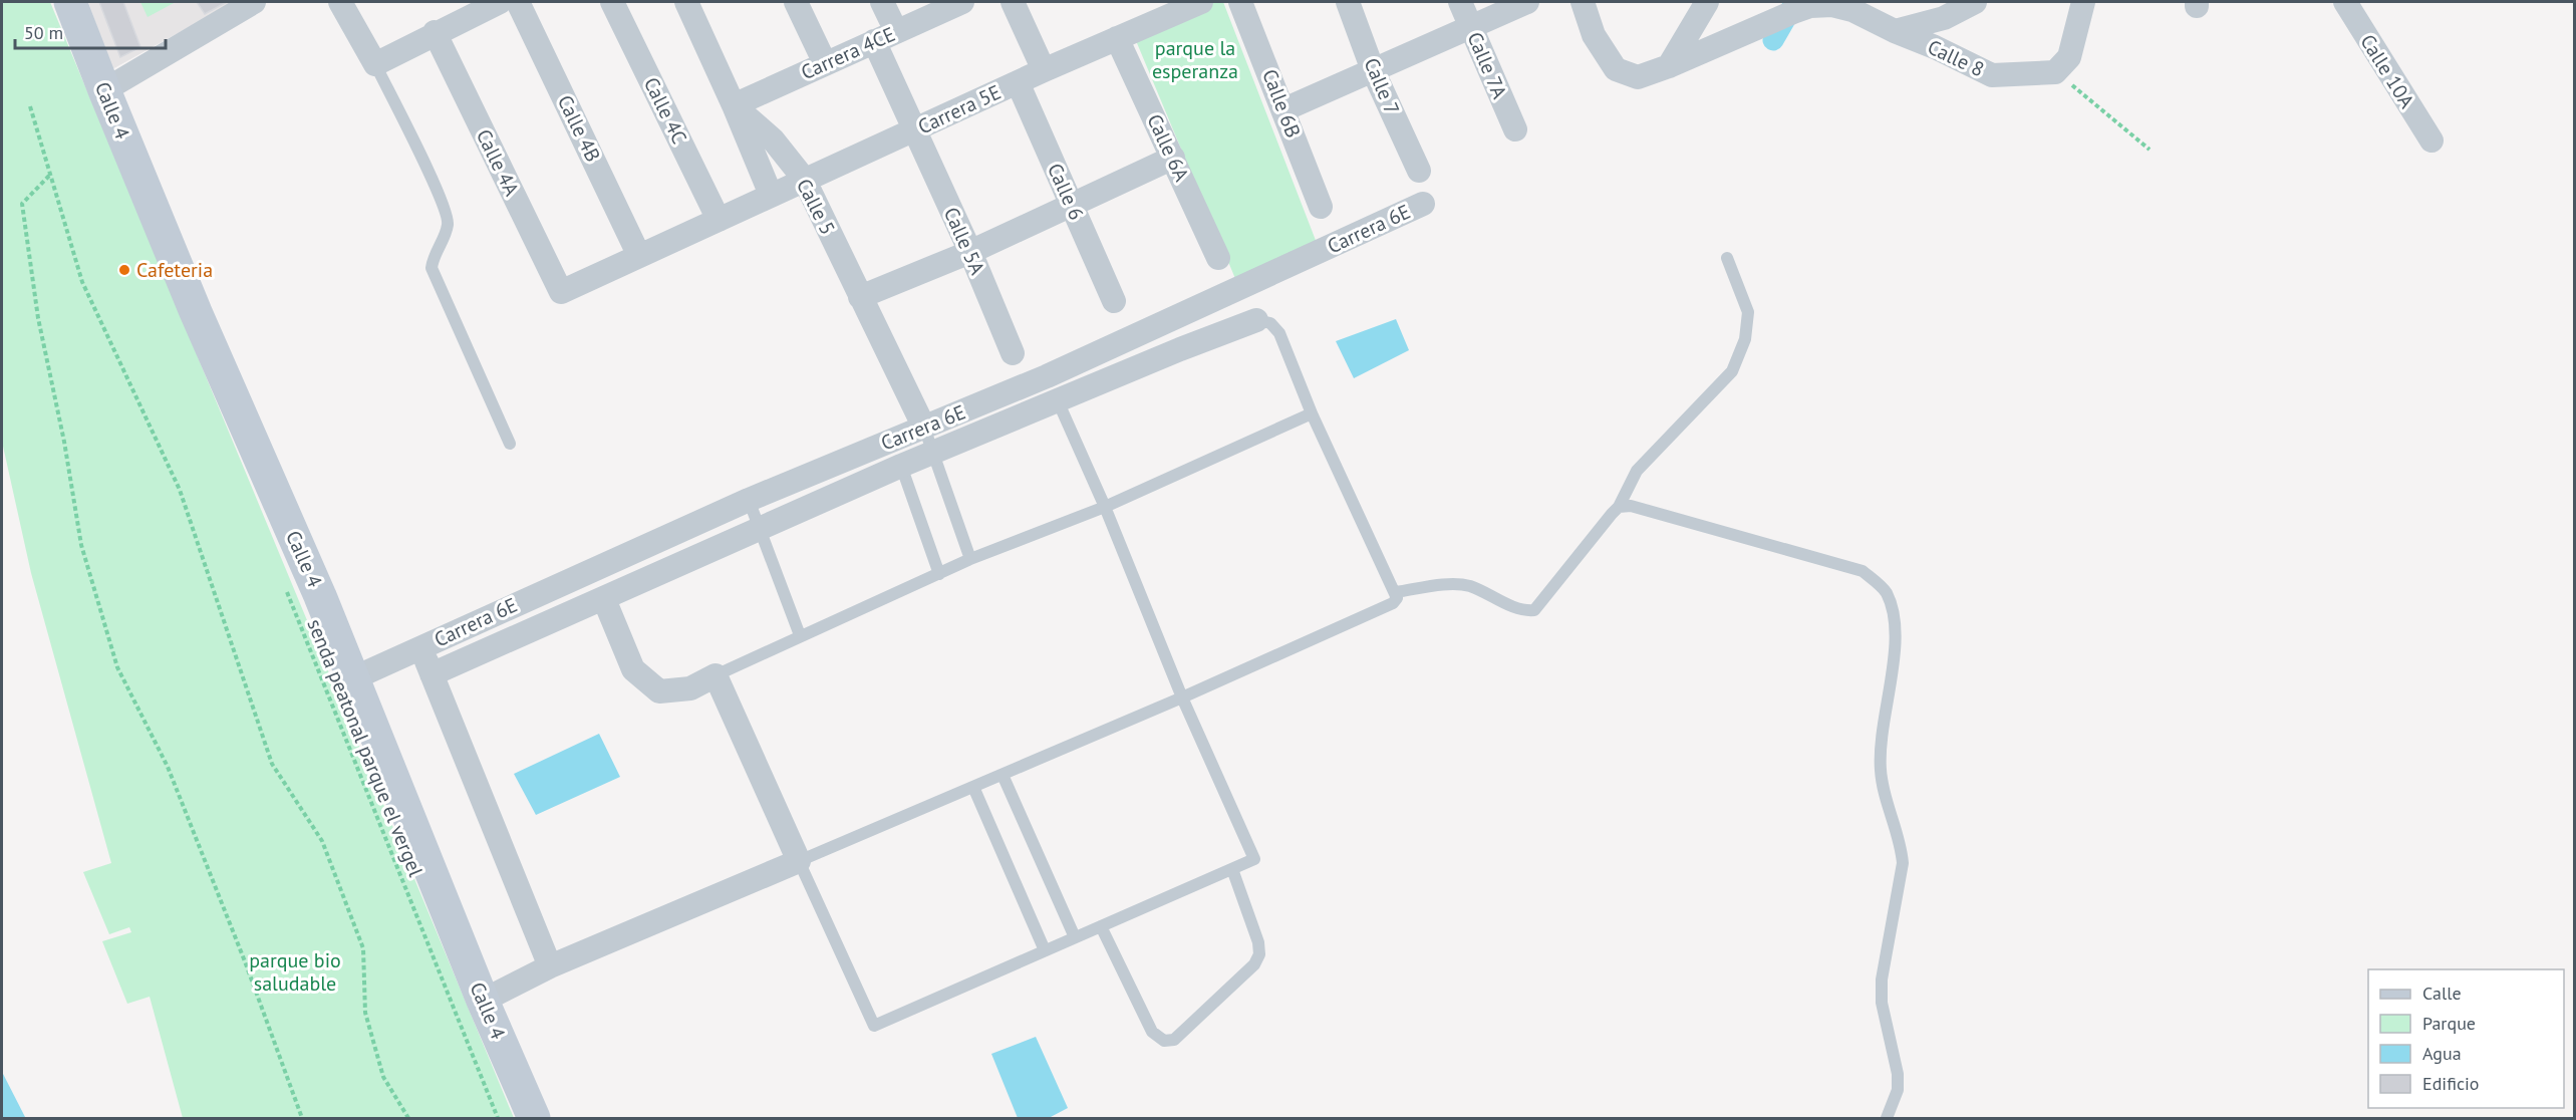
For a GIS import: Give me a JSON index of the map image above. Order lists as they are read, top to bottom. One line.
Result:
{"streets":{"street":["Carrera 4CE","Calle 8","Calle 7A","Calle 10A","Calle 7","Calle 6B","Carrera 5E","Calle 4","Calle 4C","Calle 4B","Calle 6A","Calle 4A","Calle 6","Calle 5","Carrera 6E","Calle 5A"],"path":["senda peatonal parque el vergel"]},"crossings":[["Carrera 4CE","Calle 5"],["Carrera 4CE","Calle 5A"],["Carrera 5E","Calle 4C"],["Carrera 5E","Calle 4B"],["Carrera 5E","Calle 6A"],["Carrera 5E","Calle 4A"],["Carrera 5E","Calle 6"],["Carrera 5E","Calle 5"],["Carrera 5E","Calle 5A"],["Calle 4","Carrera 6E"],["Calle 5","Carrera 6E"]],"parks":["parque la esperanza","parque bio saludable"],"places":["Cafeteria"],"legend":["Calle","Parque","Agua","Edificio"],"scale_bar":"50 m"}
